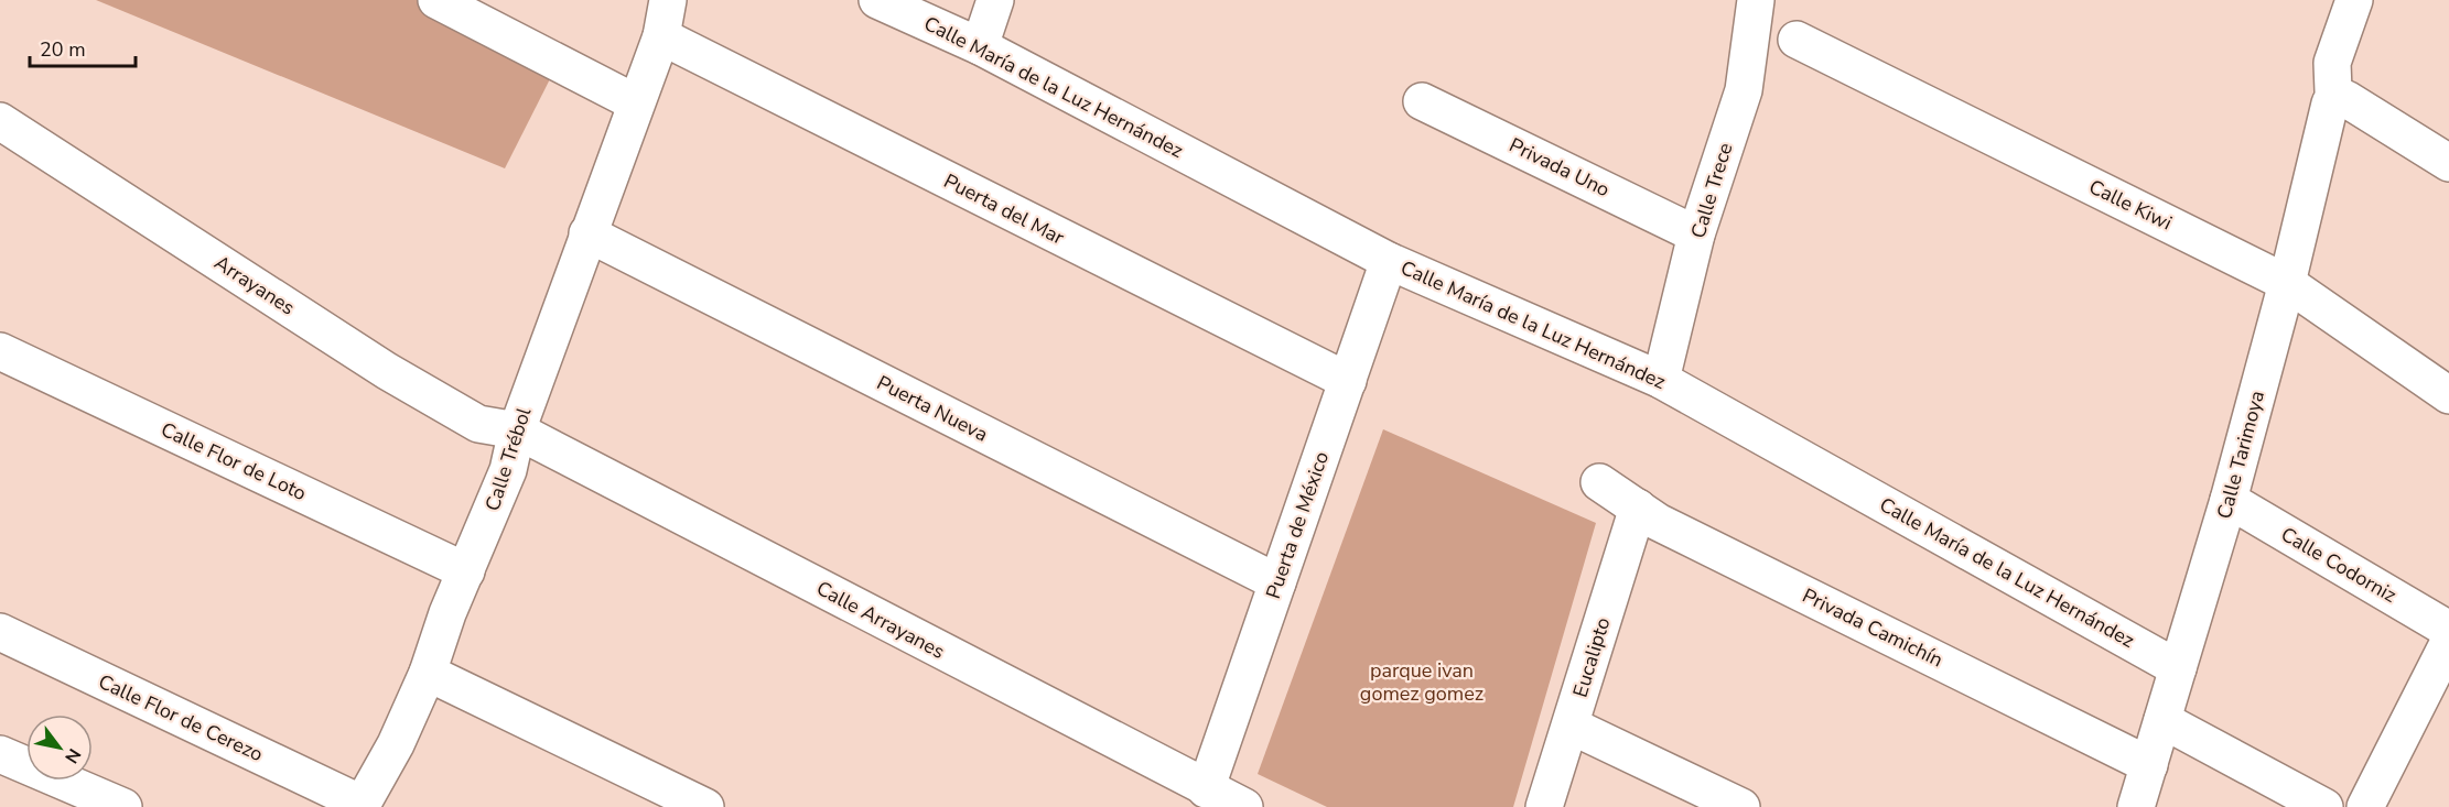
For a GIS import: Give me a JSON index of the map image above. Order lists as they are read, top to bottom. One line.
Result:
{"streets":{"street":["Calle María de la Luz Hernández","Privada Uno","Calle Trece","Calle Kiwi","Puerta del Mar","Arrayanes","Puerta Nueva","Calle Tarimoya","Calle Trébol","Calle Flor de Loto","Puerta de México","Calle Codorniz","Calle Arrayanes","Privada Camichín","Eucalipto","Calle Flor de Cerezo"]},"crossings":[["Calle María de la Luz Hernández","Calle Trece"],["Calle María de la Luz Hernández","Calle Tarimoya"],["Calle María de la Luz Hernández","Puerta de México"],["Privada Uno","Calle Trece"],["Calle Kiwi","Calle Tarimoya"],["Puerta del Mar","Calle Trébol"],["Puerta del Mar","Puerta de México"],["Arrayanes","Calle Trébol"],["Arrayanes","Calle Arrayanes"],["Puerta Nueva","Calle Trébol"],["Puerta Nueva","Puerta de México"],["Calle Tarimoya","Calle Codorniz"],["Calle Tarimoya","Privada Camichín"],["Calle Trébol","Calle Flor de Loto"],["Calle Trébol","Calle Arrayanes"],["Calle Trébol","Calle Flor de Cerezo"],["Puerta de México","Calle Arrayanes"],["Privada Camichín","Eucalipto"]],"parks":["parque ivan gomez gomez"],"scale_bar":"20 m","north":"bottom right"}
